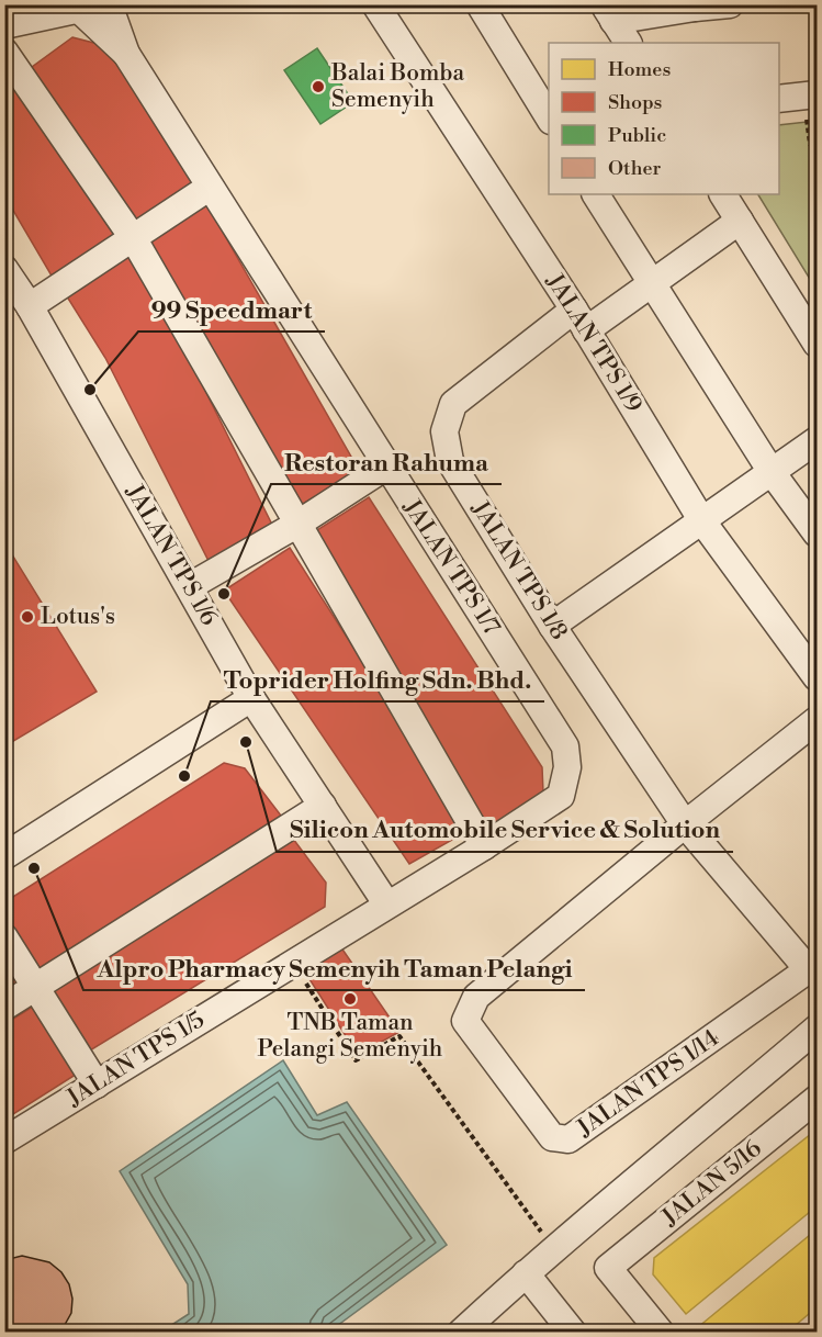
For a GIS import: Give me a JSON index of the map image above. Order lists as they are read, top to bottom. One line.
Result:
{"streets":{"street":["JALAN TPS 1/9","JALAN TPS 1/6","JALAN TPS 1/7","JALAN TPS 1/8","JALAN TPS 1/5","JALAN TPS 1/14","JALAN 5/16"]},"crossings":[["JALAN TPS 1/9","JALAN TPS 1/8"],["JALAN TPS 1/6","JALAN TPS 1/5"],["JALAN TPS 1/7","JALAN TPS 1/5"],["JALAN TPS 1/8","JALAN TPS 1/14"]],"places":["Balai Bomba Semenyih","99 Speedmart","Restoran Rahuma","Lotus's","Silicon Automobile Service & Solution","Toprider Holfing Sdn. Bhd.","Alpro Pharmacy Semenyih Taman Pelangi","TNB Taman Pelangi Semenyih"],"legend":["Homes","Shops","Public","Other"]}
